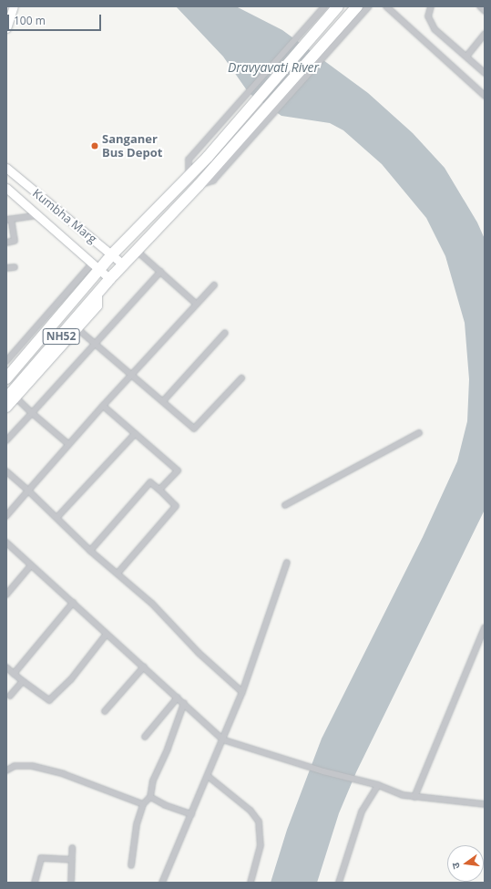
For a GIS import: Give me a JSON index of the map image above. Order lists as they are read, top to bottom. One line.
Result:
{"streets":{"highway":["NH52"],"main road":["Kumbha Marg"]},"crossings":[["Kumbha Marg","NH52"]],"water":["Dravyavati River"],"places":["Sanganer Bus Depot"],"scale_bar":"100 m","north":"left"}
